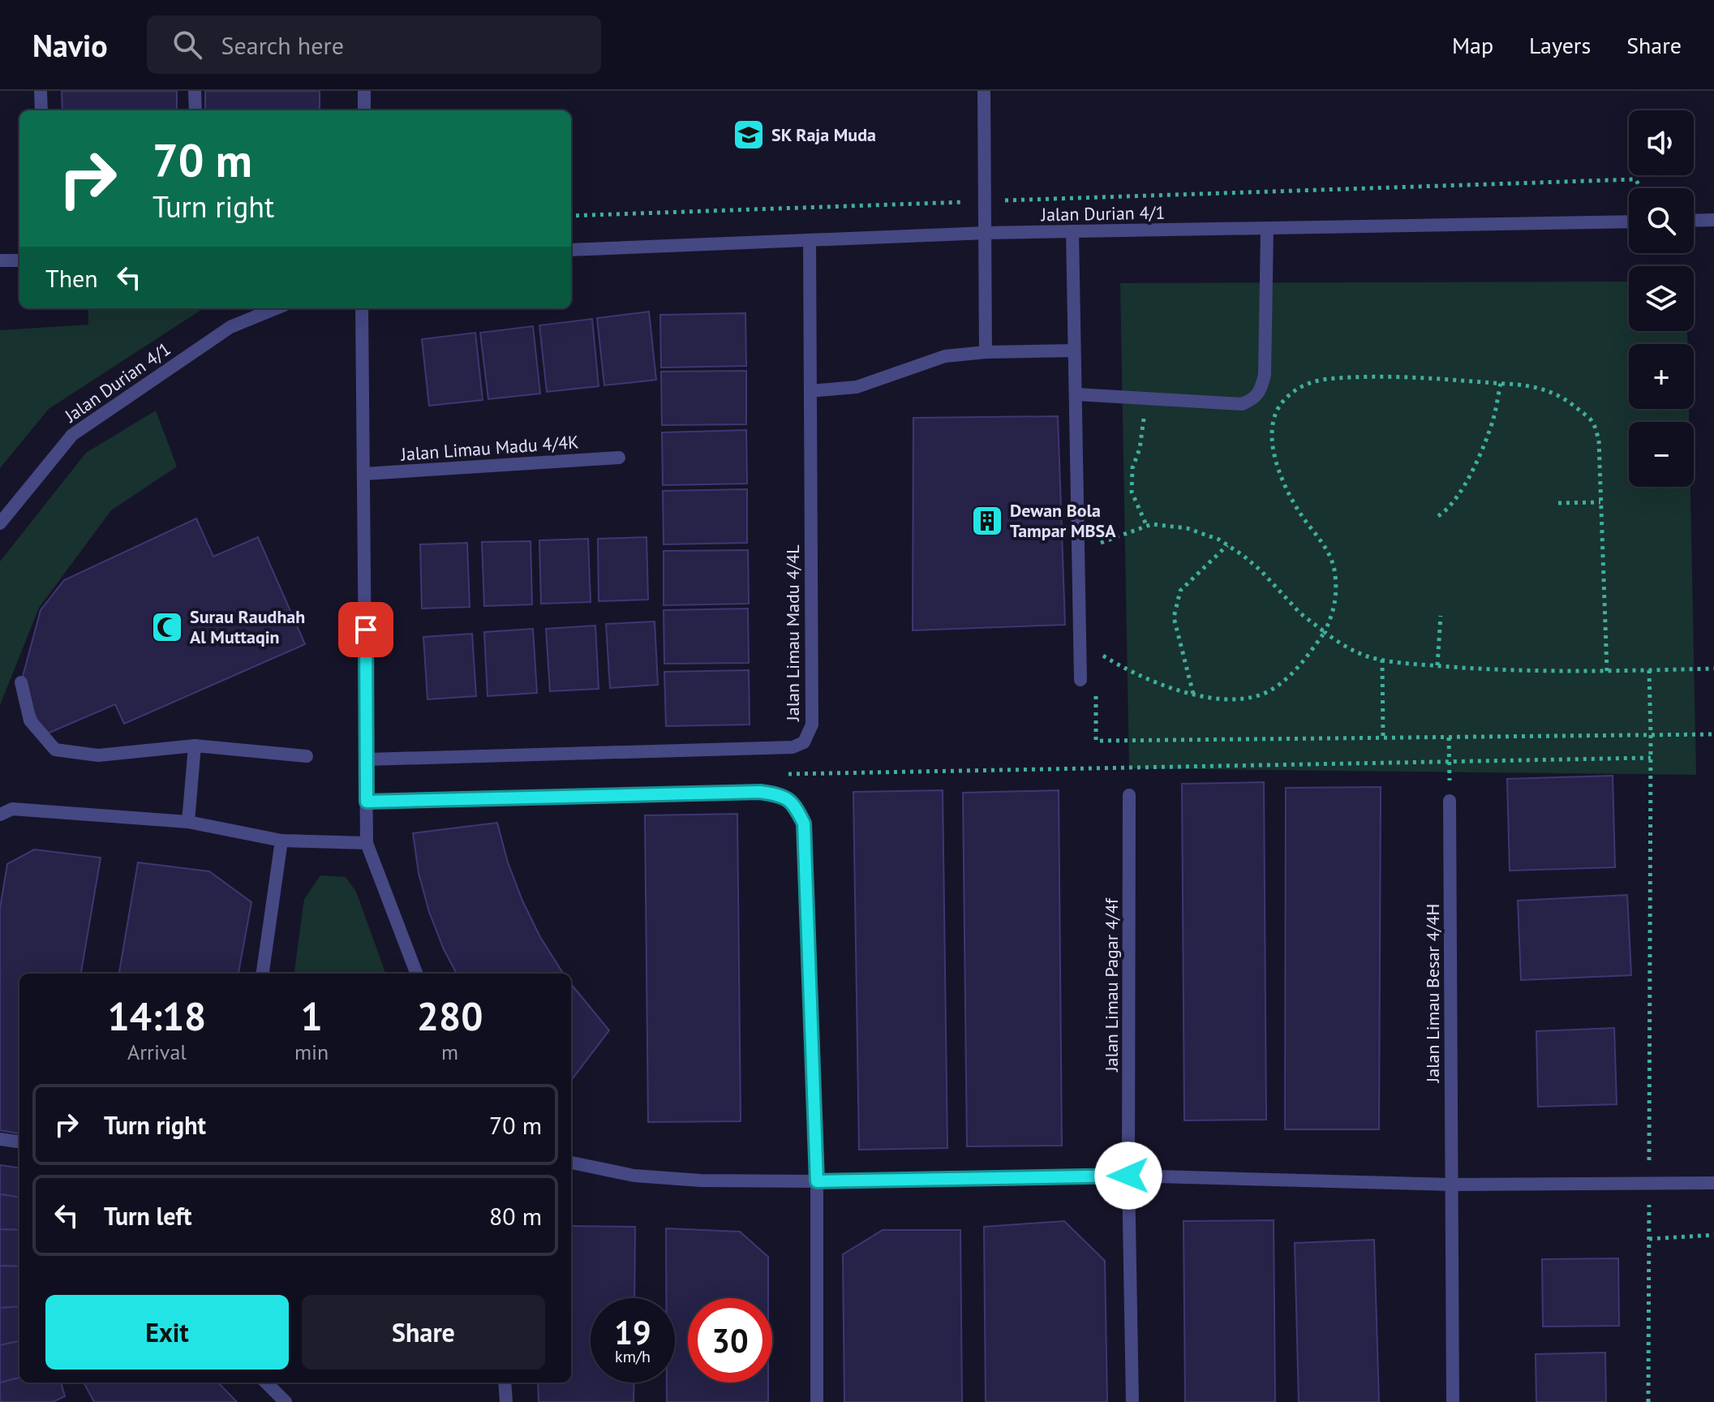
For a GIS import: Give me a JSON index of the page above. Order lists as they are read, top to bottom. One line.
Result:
{"streets":{"street":["Jalan Durian 4/1","Jalan Limau Madu 4/4K","Jalan Limau Madu 4/4L","Jalan Limau Pagar 4/4f","Jalan Limau Besar 4/4H"]},"crossings":[["Jalan Durian 4/1","Jalan Limau Madu 4/4L"]],"places":{"school or university":["SK Raja Muda"],"building":["Dewan Bola Tampar MBSA"],"mosque":["Surau Raudhah Al Muttaqin"]},"page":{"header":"Navio","search":"Search here","nav":["Map","Layers","Share"],"map_buttons":["+","−"],"turn":["70 m","Turn right"],"then":"Then","eta":["14:18","Arrival","1","min","280","m"],"list":[{"name":"Turn right","value":"70 m"},{"name":"Turn left","value":"80 m"}],"buttons":["Exit","Share"],"speed":"19 km/h","limit":"30"}}
